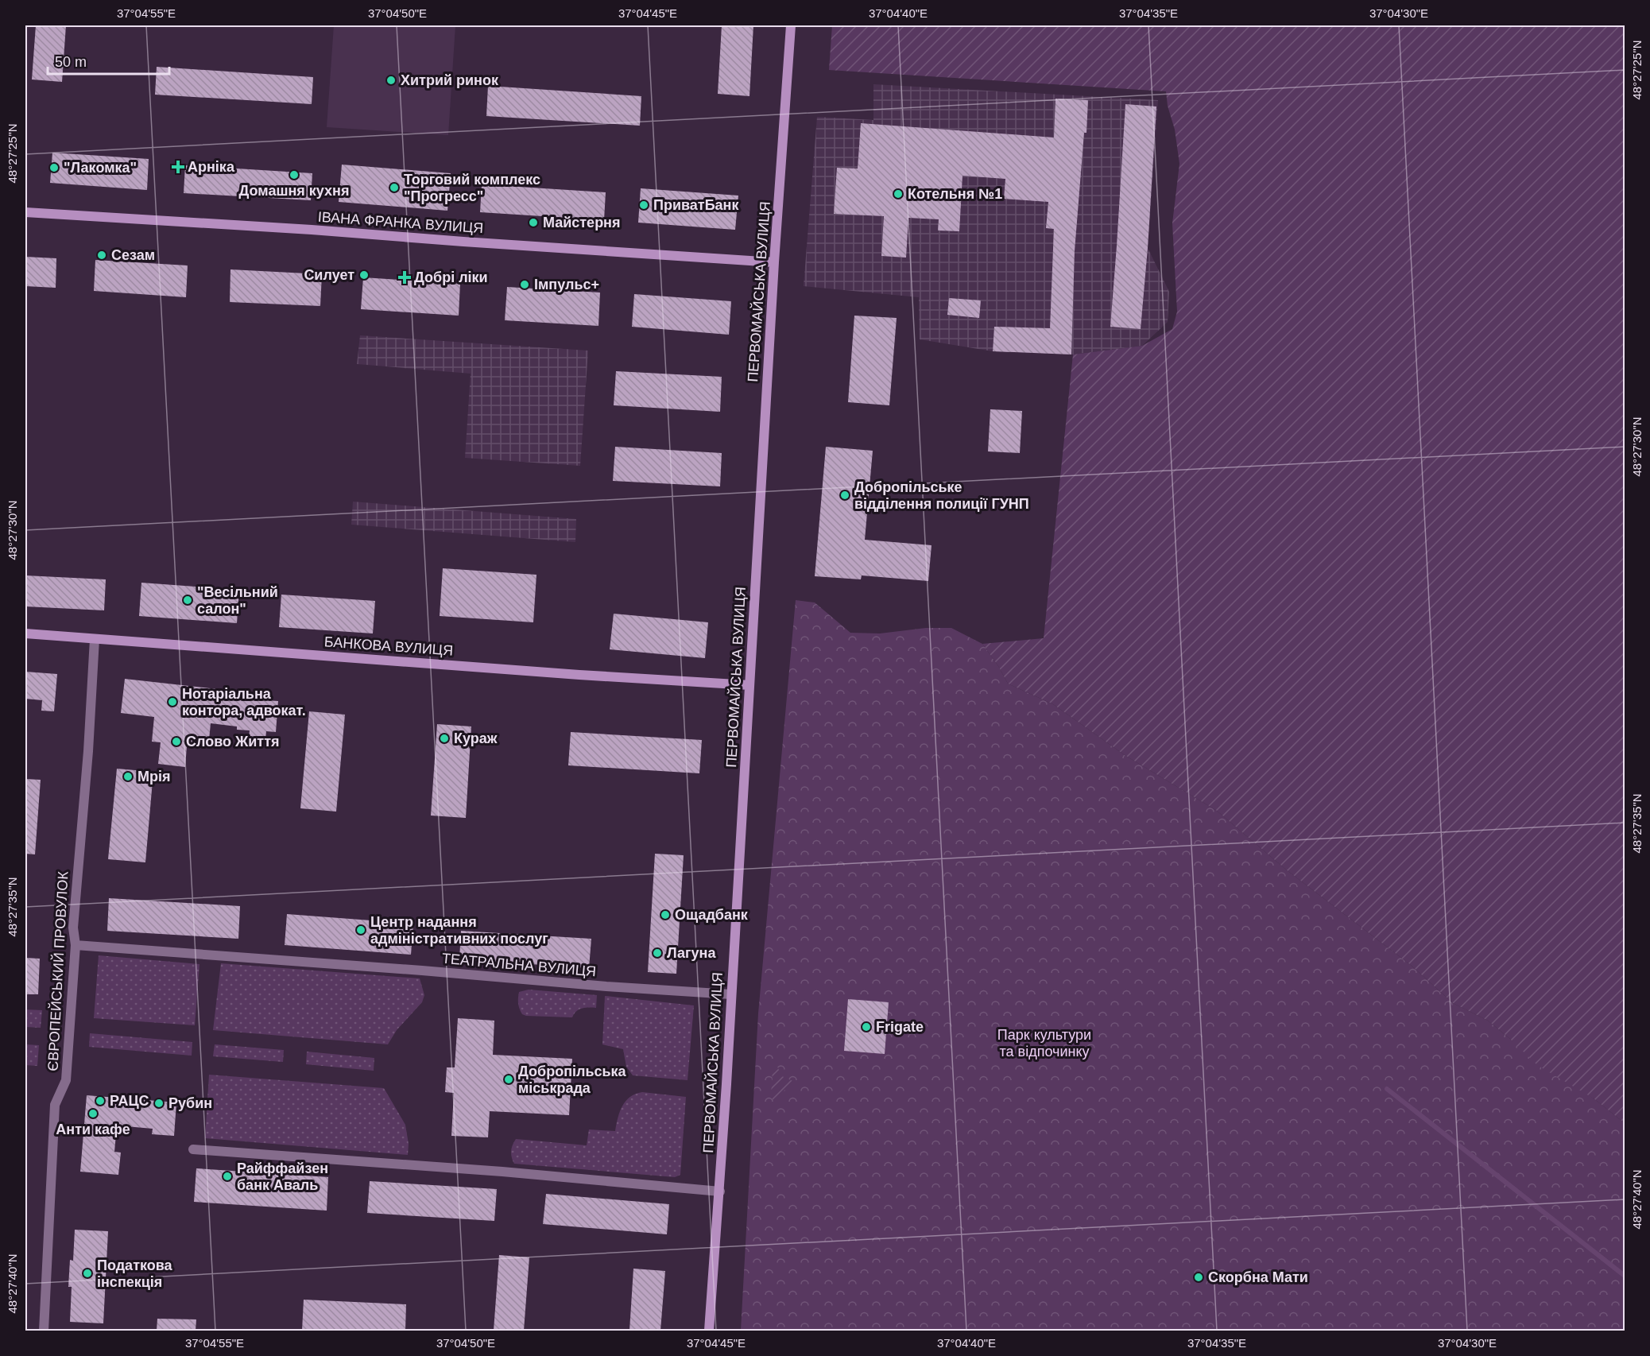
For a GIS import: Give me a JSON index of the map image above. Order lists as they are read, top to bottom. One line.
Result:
{"streets":{"street":["ІВАНА ФРАНКА ВУЛИЦЯ","ПЕРВОМАЙСЬКА ВУЛИЦЯ","БАНКОВА ВУЛИЦЯ","ТЕАТРАЛЬНА ВУЛИЦЯ","ЄВРОПЕЙСЬКИЙ ПРОВУЛОК"]},"crossings":[["ІВАНА ФРАНКА ВУЛИЦЯ","ПЕРВОМАЙСЬКА ВУЛИЦЯ"],["ПЕРВОМАЙСЬКА ВУЛИЦЯ","БАНКОВА ВУЛИЦЯ"],["ПЕРВОМАЙСЬКА ВУЛИЦЯ","ТЕАТРАЛЬНА ВУЛИЦЯ"],["БАНКОВА ВУЛИЦЯ","ЄВРОПЕЙСЬКИЙ ПРОВУЛОК"],["ТЕАТРАЛЬНА ВУЛИЦЯ","ЄВРОПЕЙСЬКИЙ ПРОВУЛОК"]],"parks":["Парк культури та відпочинку"],"places":{"other":["Хитрий ринок","\"Лакомка\"","Домашня кухня","Торговий комплекс \"Прогресс\"","Котельня №1","ПриватБанк","Майстерня","Сезам","Силует","Імпульс+","Добропільське відділення полиції ГУНП","\"Весільний салон\"","Нотаріальна контора, адвокат.","Кураж","Слово Життя","Мрія","Ощадбанк","Центр надання адміністративних послуг","Лагуна","Frigate","Добропільська міськрада","РАЦС","Рубин","Анти кафе","Райффайзен банк Аваль","Податкова інспекція","Скорбна Мати"],"health":["Арніка","Добрі ліки"]},"scale_bar":"50 m","coordinates":["37°04'55\"E","37°04'50\"E","37°04'45\"E","37°04'40\"E","37°04'35\"E","37°04'30\"E","48°27'25\"N","48°27'30\"N","48°27'35\"N","48°27'40\"N"]}
